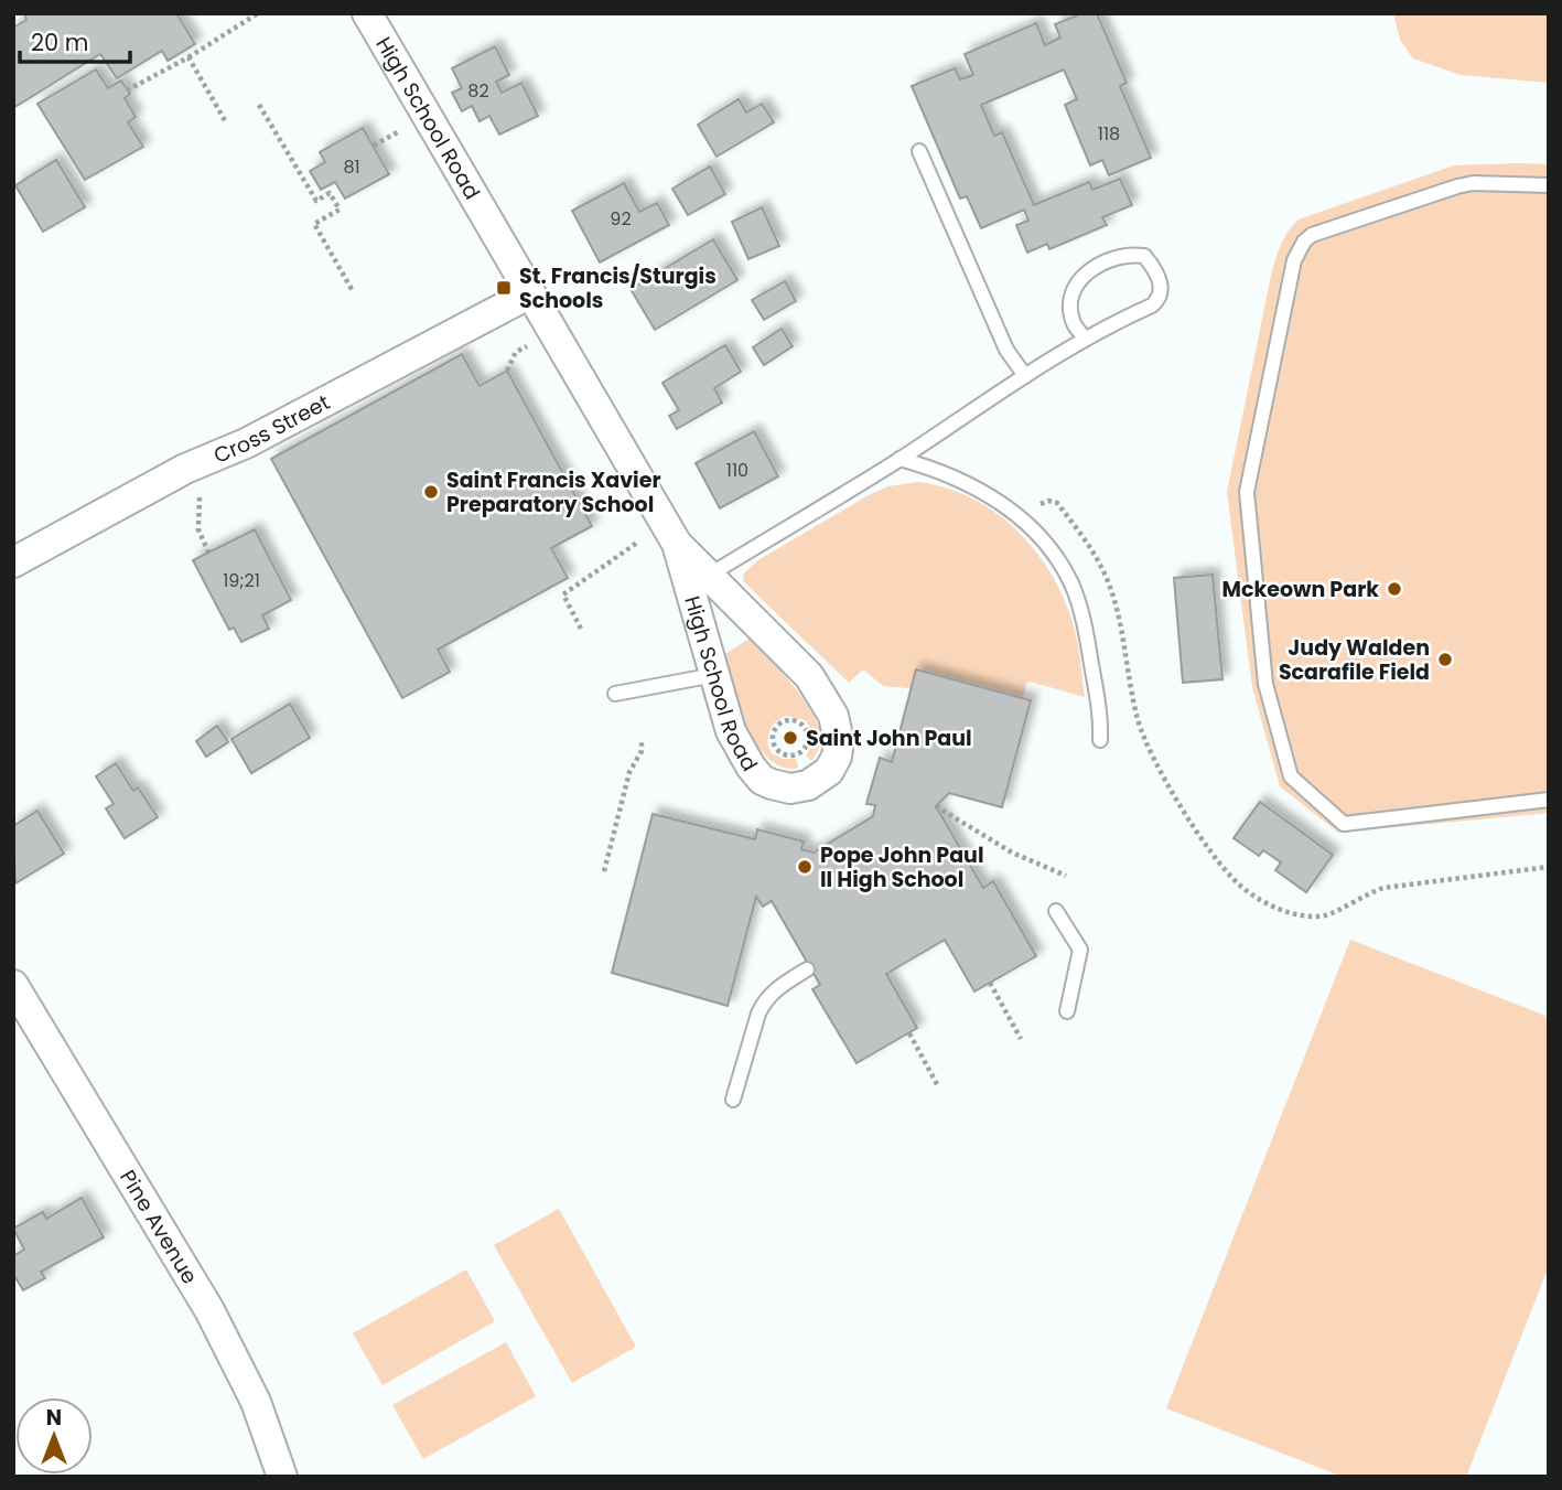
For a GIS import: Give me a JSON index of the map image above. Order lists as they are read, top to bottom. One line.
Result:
{"streets":{"street":["High School Road","Cross Street","Pine Avenue"]},"crossings":[["High School Road","Cross Street"]],"places":{"transit":["St. Francis/Sturgis Schools"],"other":["Saint Francis Xavier Preparatory School","Mckeown Park","Judy Walden Scarafile Field","Saint John Paul","Pope John Paul II High School"]},"house_numbers":["82","118","81","92","110","19;21"],"scale_bar":"20 m","north":"top"}
